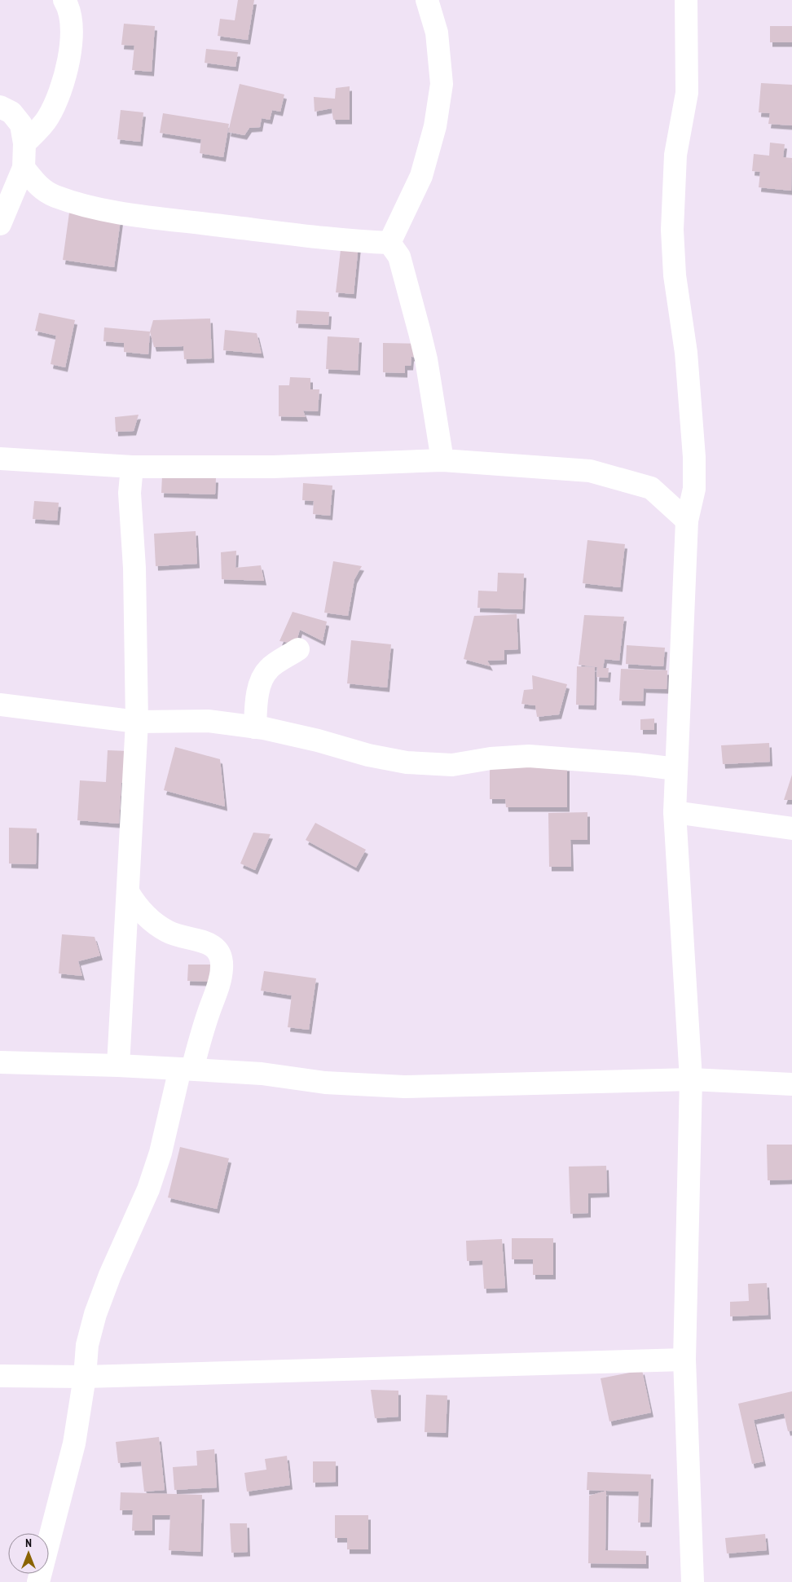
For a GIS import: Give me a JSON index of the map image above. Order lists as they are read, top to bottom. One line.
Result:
{"north":"top"}
